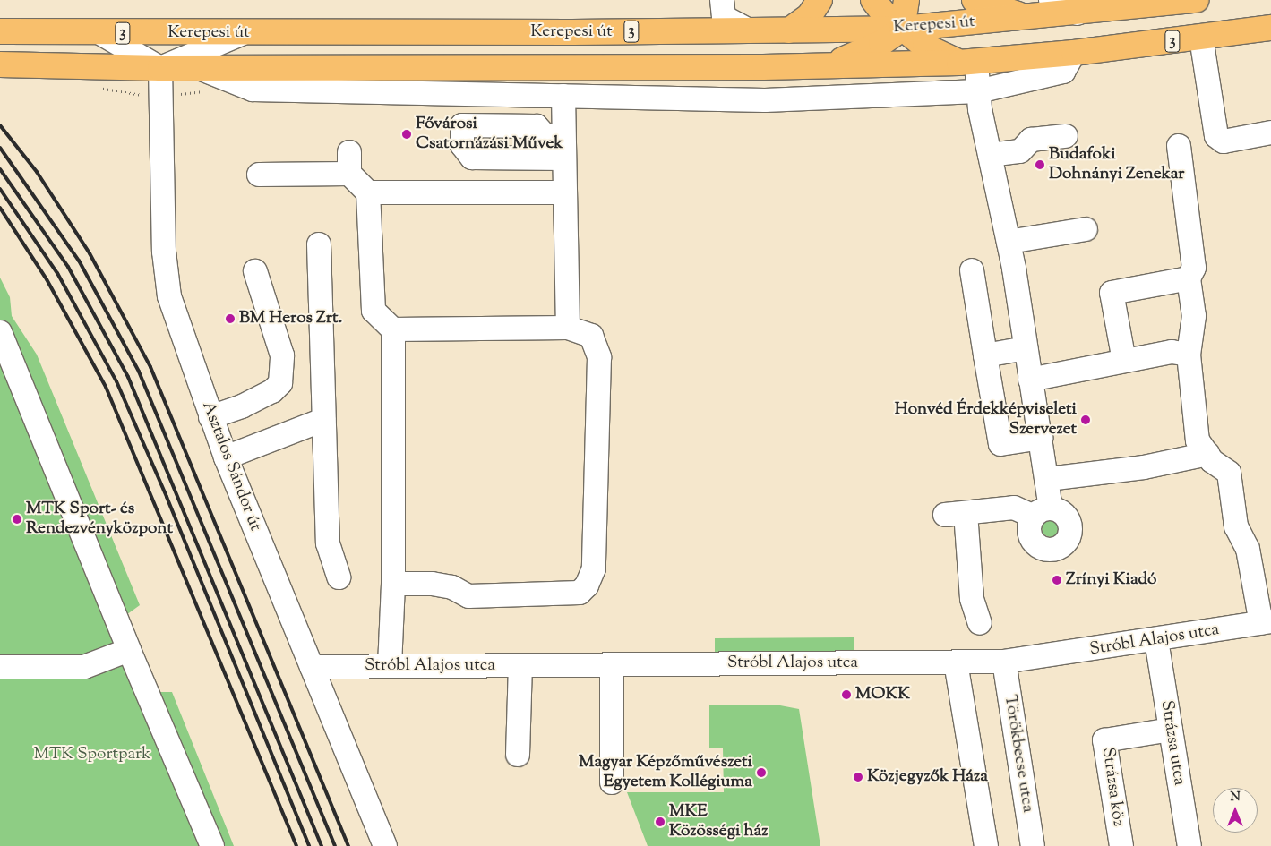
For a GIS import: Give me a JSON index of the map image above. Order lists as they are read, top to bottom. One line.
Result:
{"streets":{"main road":["Kerepesi út","3"],"street":["Asztalos Sándor út","Stróbl Alajos utca","Strázsa utca","Törökbecse utca","Strázsa köz"]},"crossings":[["Kerepesi út","Asztalos Sándor út"],["Asztalos Sándor út","Stróbl Alajos utca"],["Stróbl Alajos utca","Strázsa utca"],["Stróbl Alajos utca","Törökbecse utca"],["Strázsa utca","Strázsa köz"]],"parks":["MTK Sportpark"],"places":["Fővárosi Csatornázási Művek","Budafoki Dohnányi Zenekar","BM Heros Zrt.","Honvéd Érdekképviseleti Szervezet","MTK Sport- és Rendezvényközpont","Zrínyi Kiadó","MOKK","Magyar Képzőművészeti Egyetem Kollégiuma","Közjegyzők Háza","MKE Közösségi ház"],"north":"top"}
